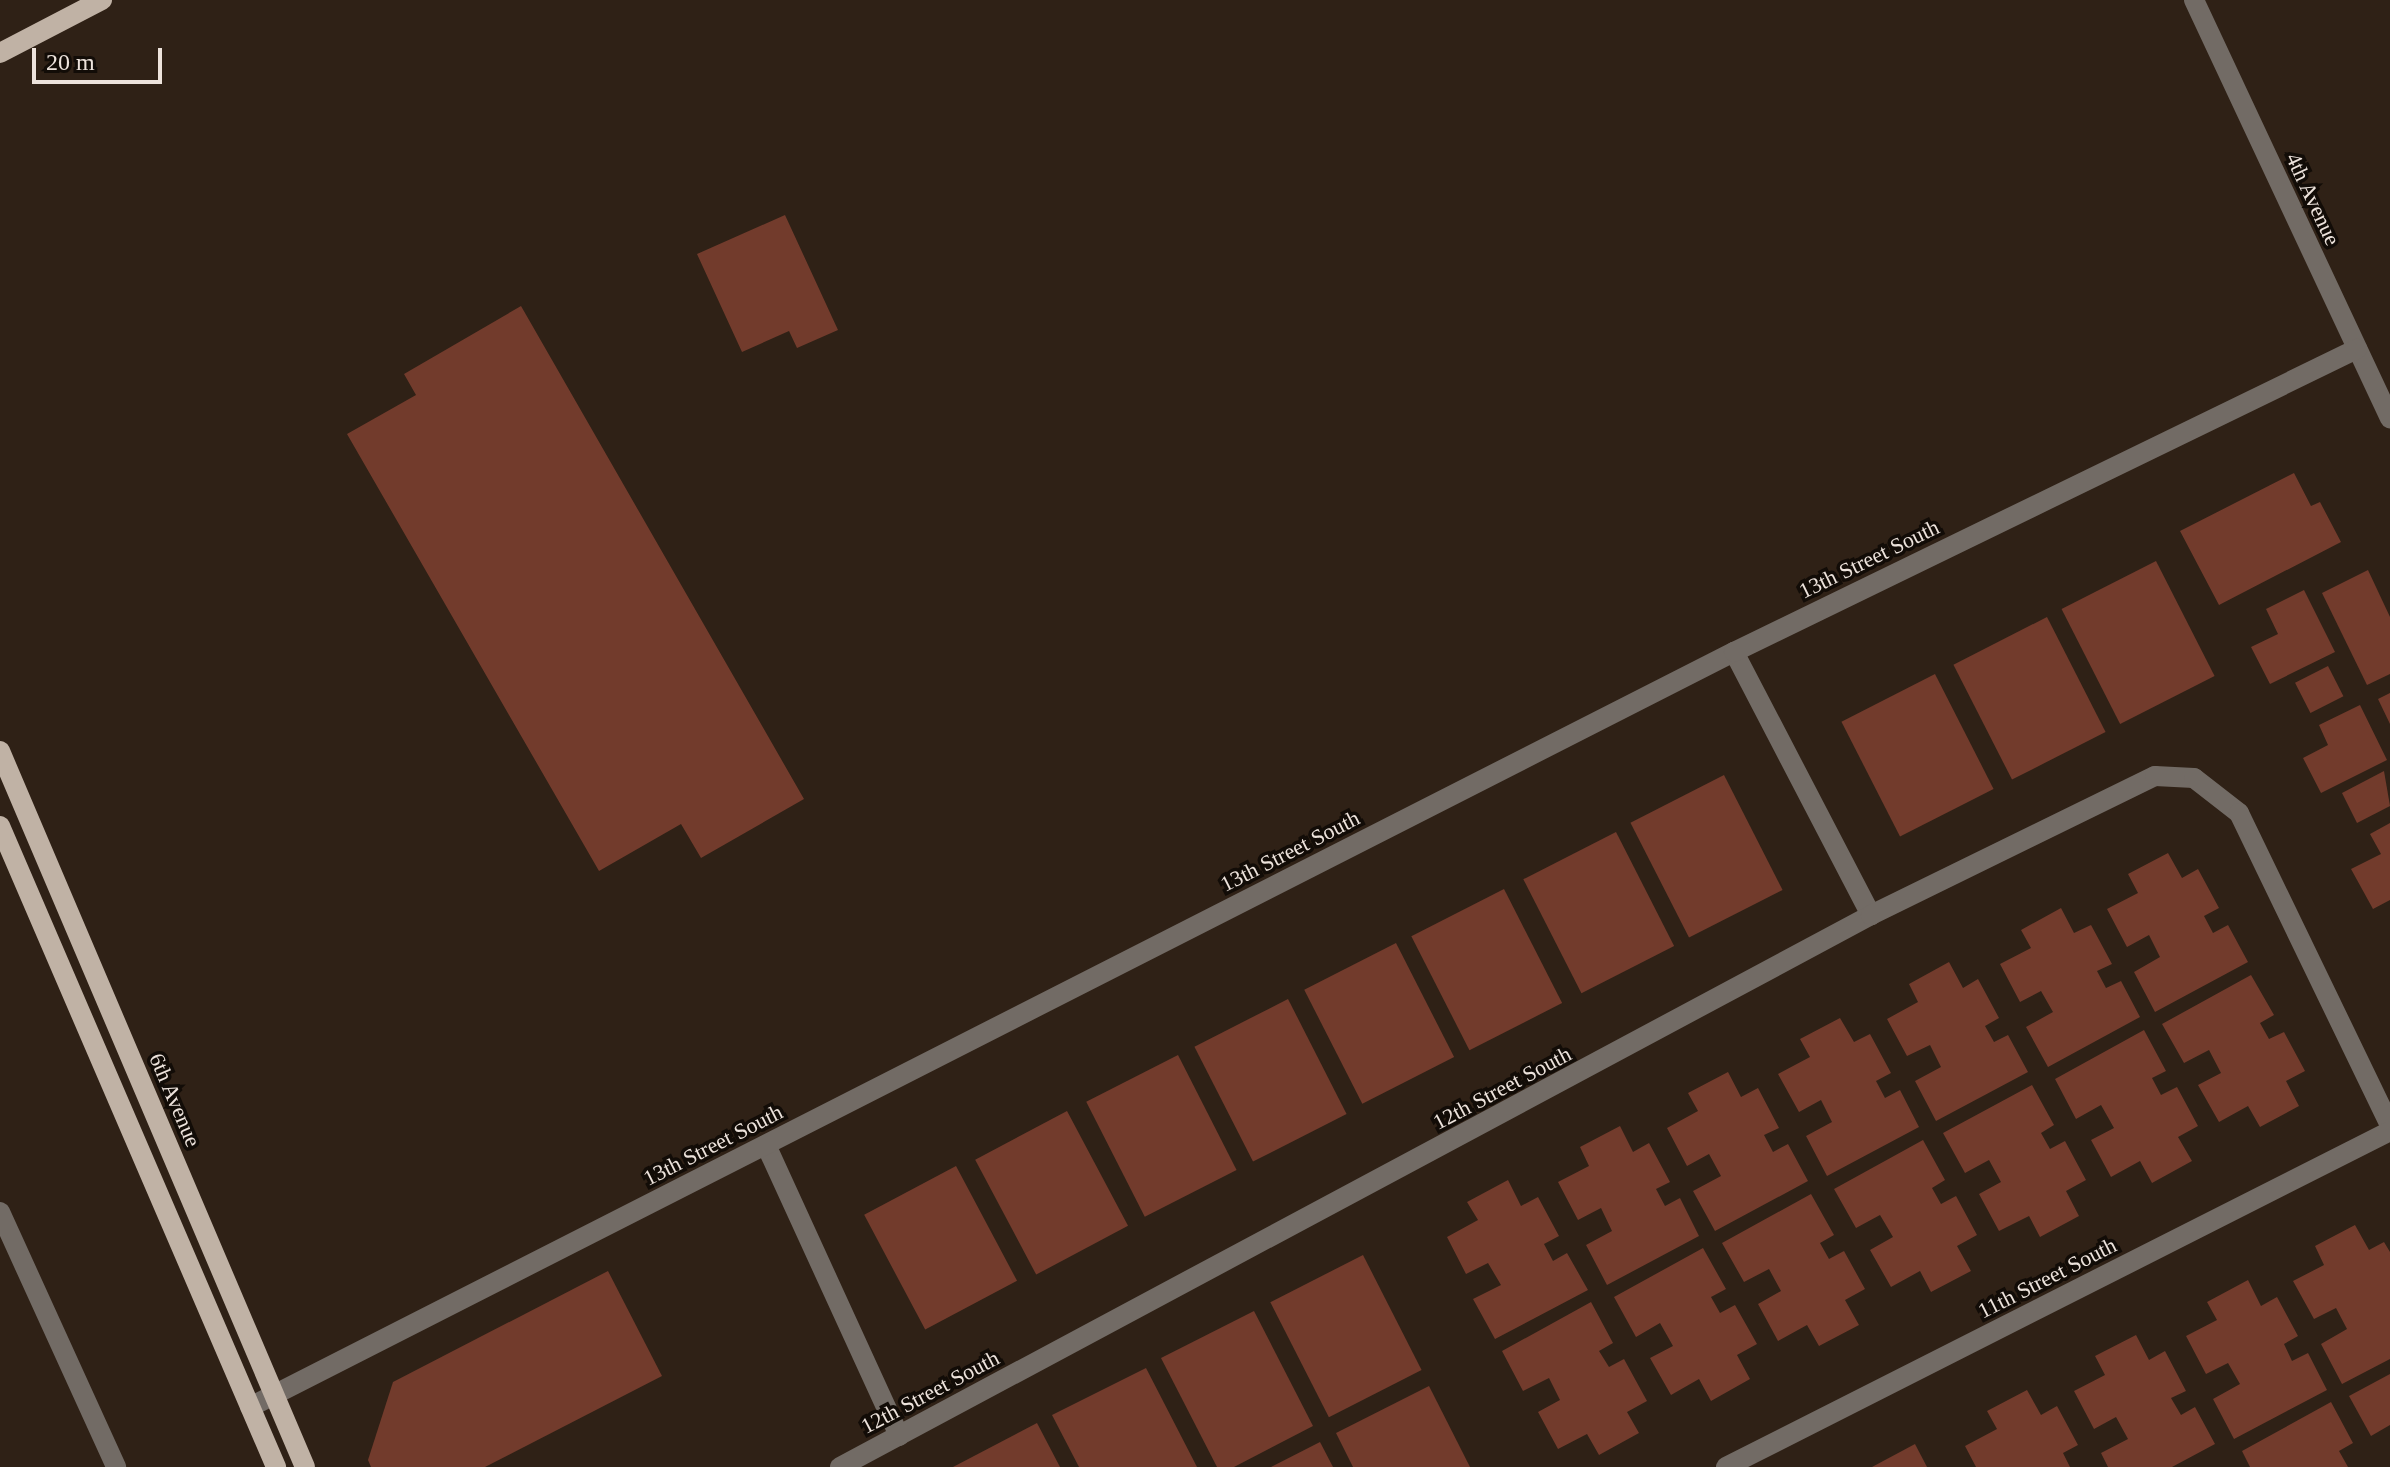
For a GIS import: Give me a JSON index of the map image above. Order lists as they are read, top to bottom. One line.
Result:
{"streets":{"main road":["6th Avenue"],"street":["4th Avenue","13th Street South","12th Street South","11th Street South"]},"crossings":[["4th Avenue","13th Street South"],["13th Street South","6th Avenue"],["12th Street South","11th Street South"]],"scale_bar":"20 m"}
